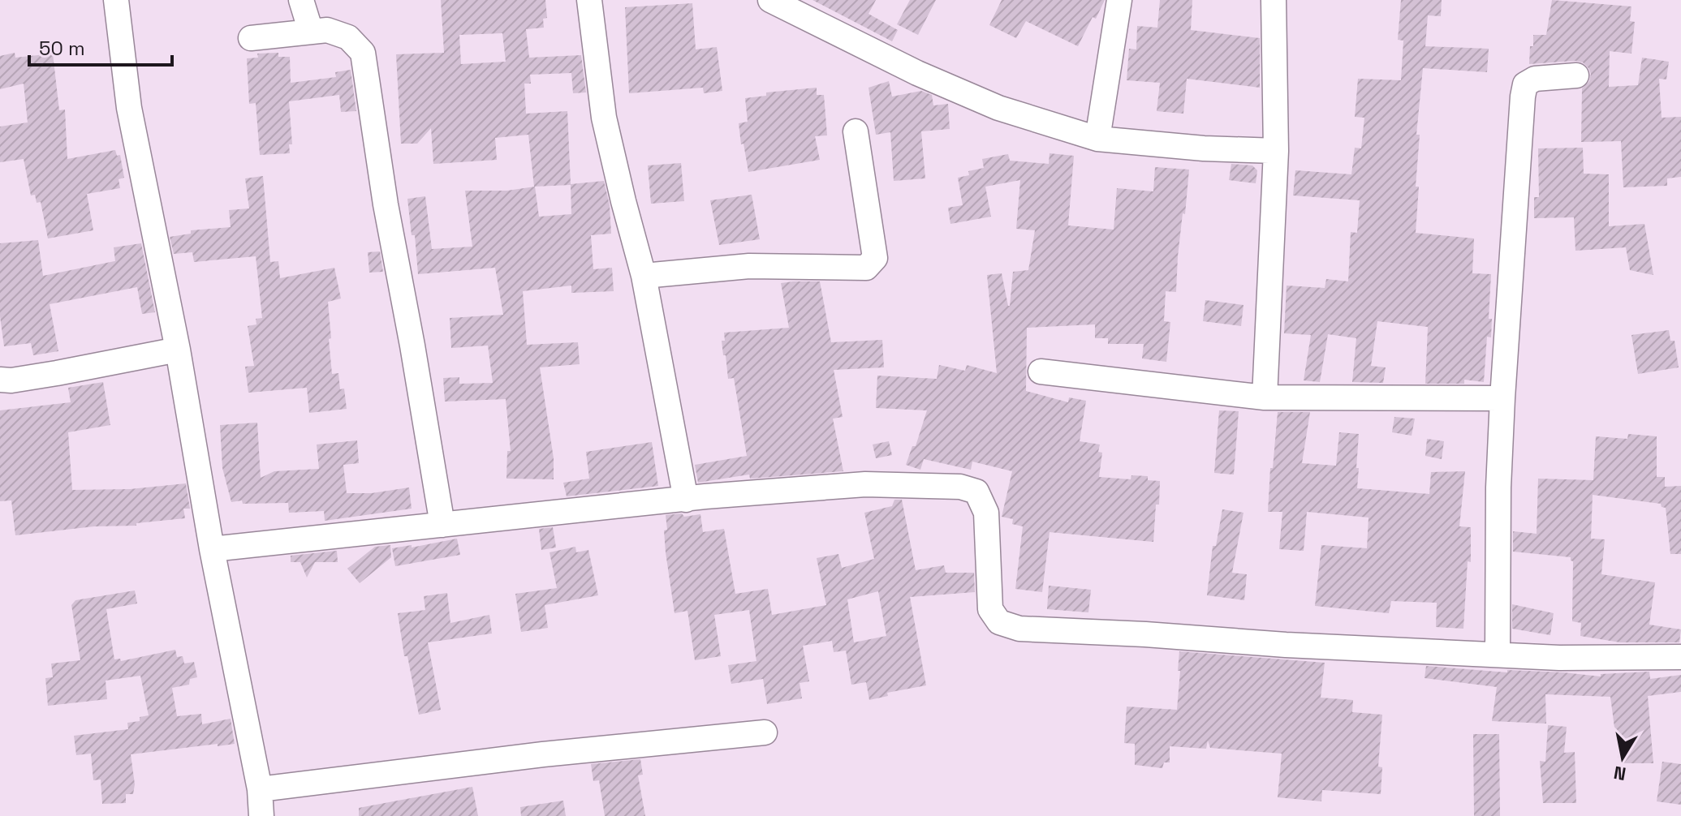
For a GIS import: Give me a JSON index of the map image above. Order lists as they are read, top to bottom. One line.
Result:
{"scale_bar":"50 m","north":"bottom"}
